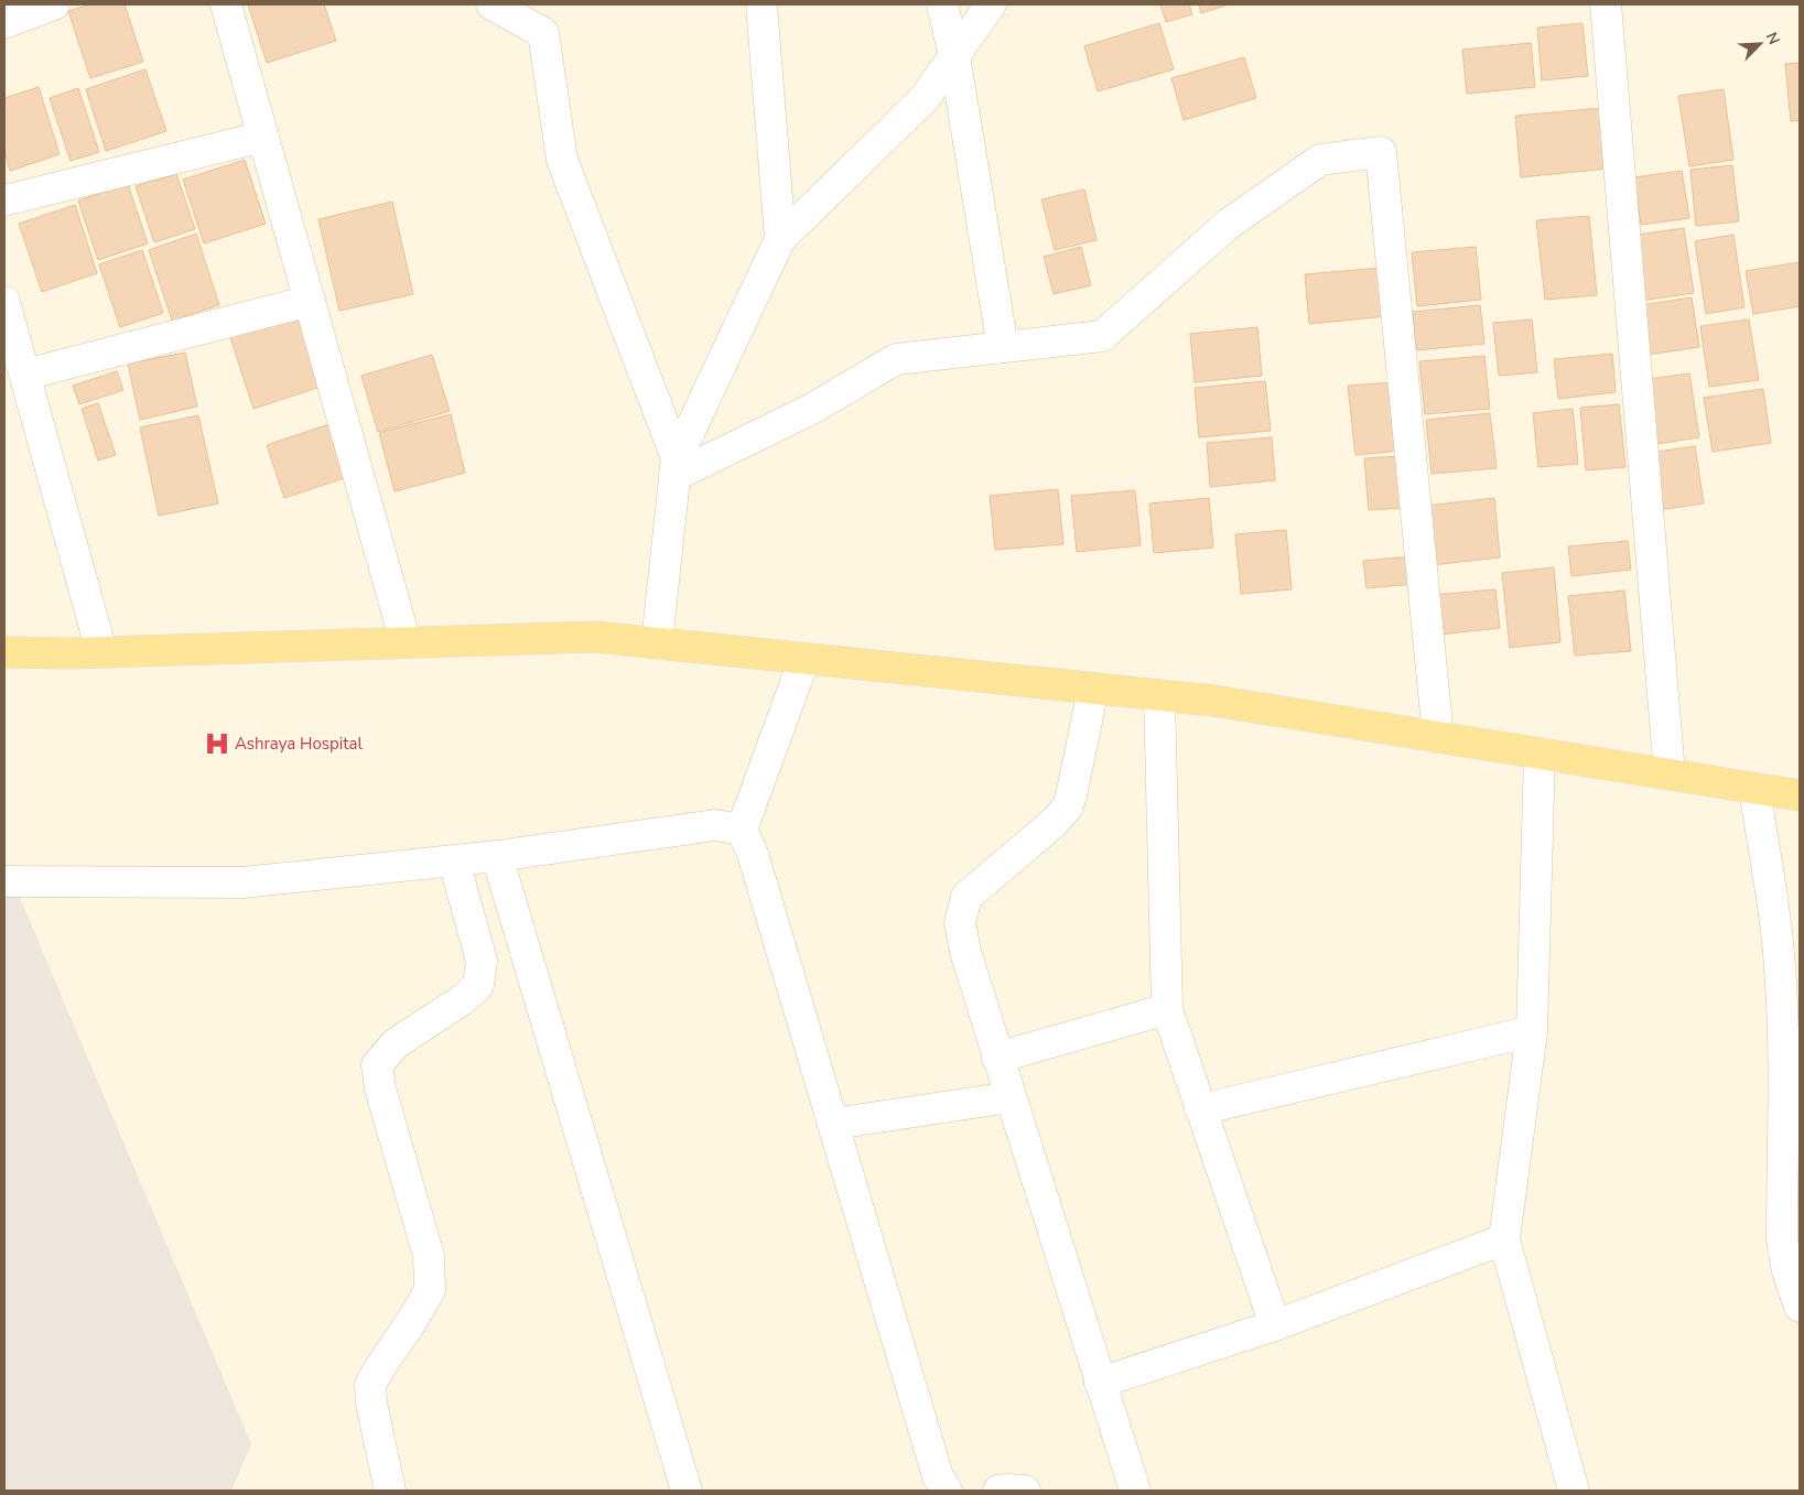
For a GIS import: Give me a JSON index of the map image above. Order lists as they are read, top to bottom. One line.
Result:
{"places":{"hospital":["Ashraya Hospital"]},"north":"top right"}
